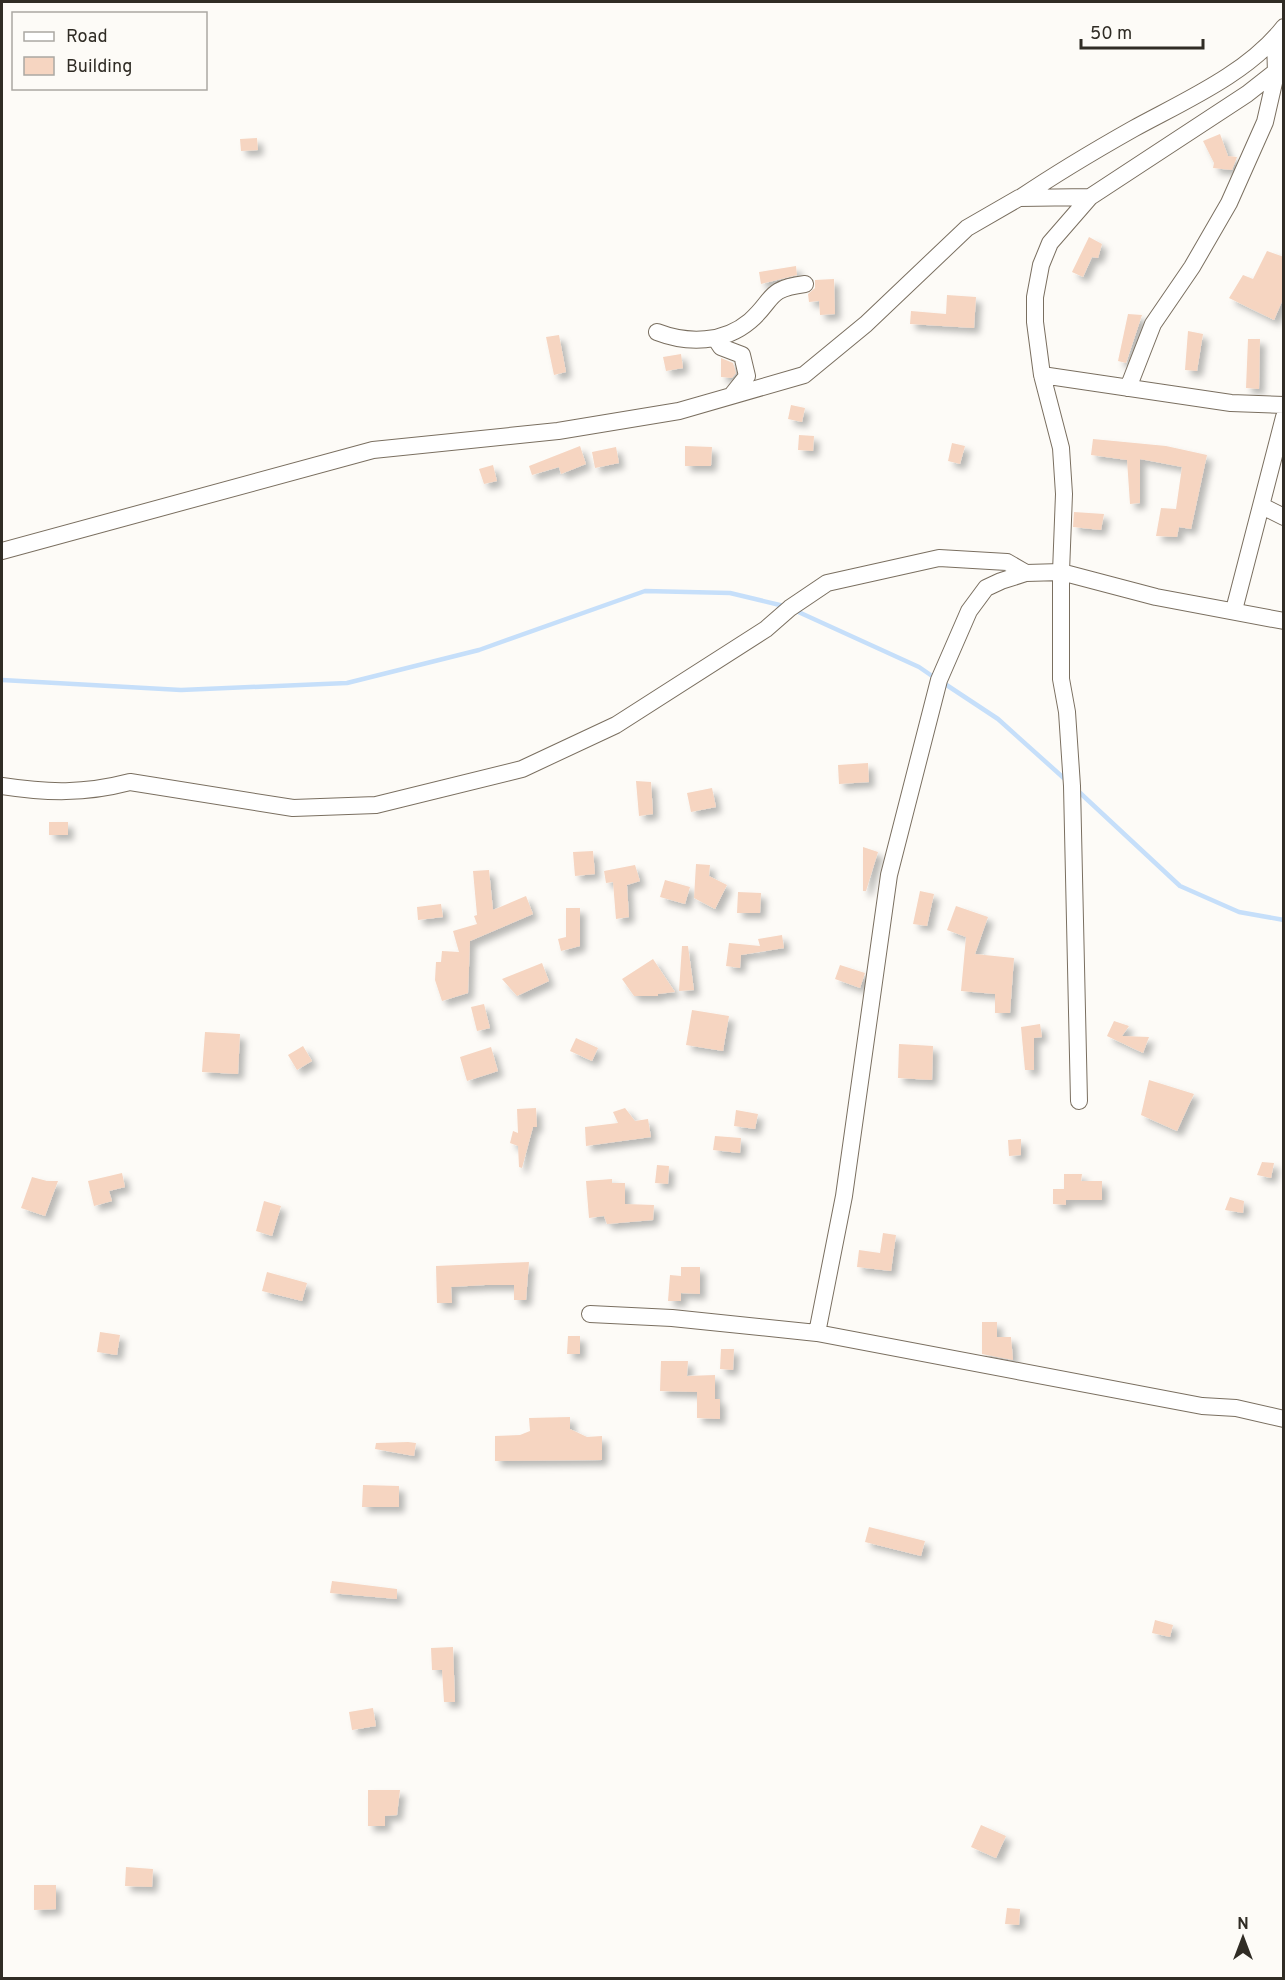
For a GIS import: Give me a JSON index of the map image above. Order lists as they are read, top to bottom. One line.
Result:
{"legend":["Road","Building"],"scale_bar":"50 m","north":"top"}
